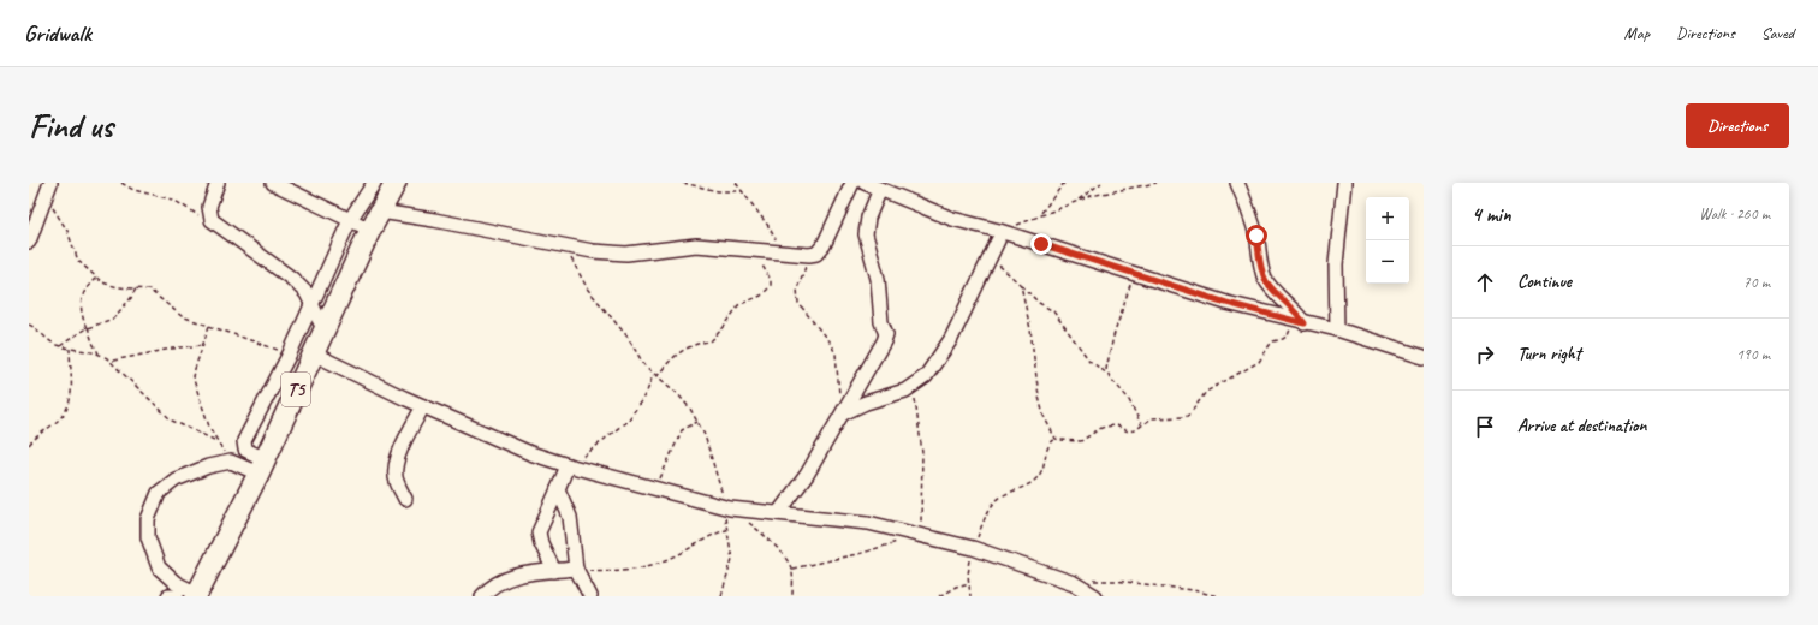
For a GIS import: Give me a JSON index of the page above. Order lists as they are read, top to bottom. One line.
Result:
{"streets":{"highway":["T5"]},"page":{"header":"Gridwalk","nav":["Map","Directions","Saved"],"buttons":"Directions","title":"Find us","heading":["4 min","Walk · 260 m"],"map_buttons":["+","−"],"list":[["Continue","70 m"],["Turn right","190 m"],"Arrive at destination"]}}
